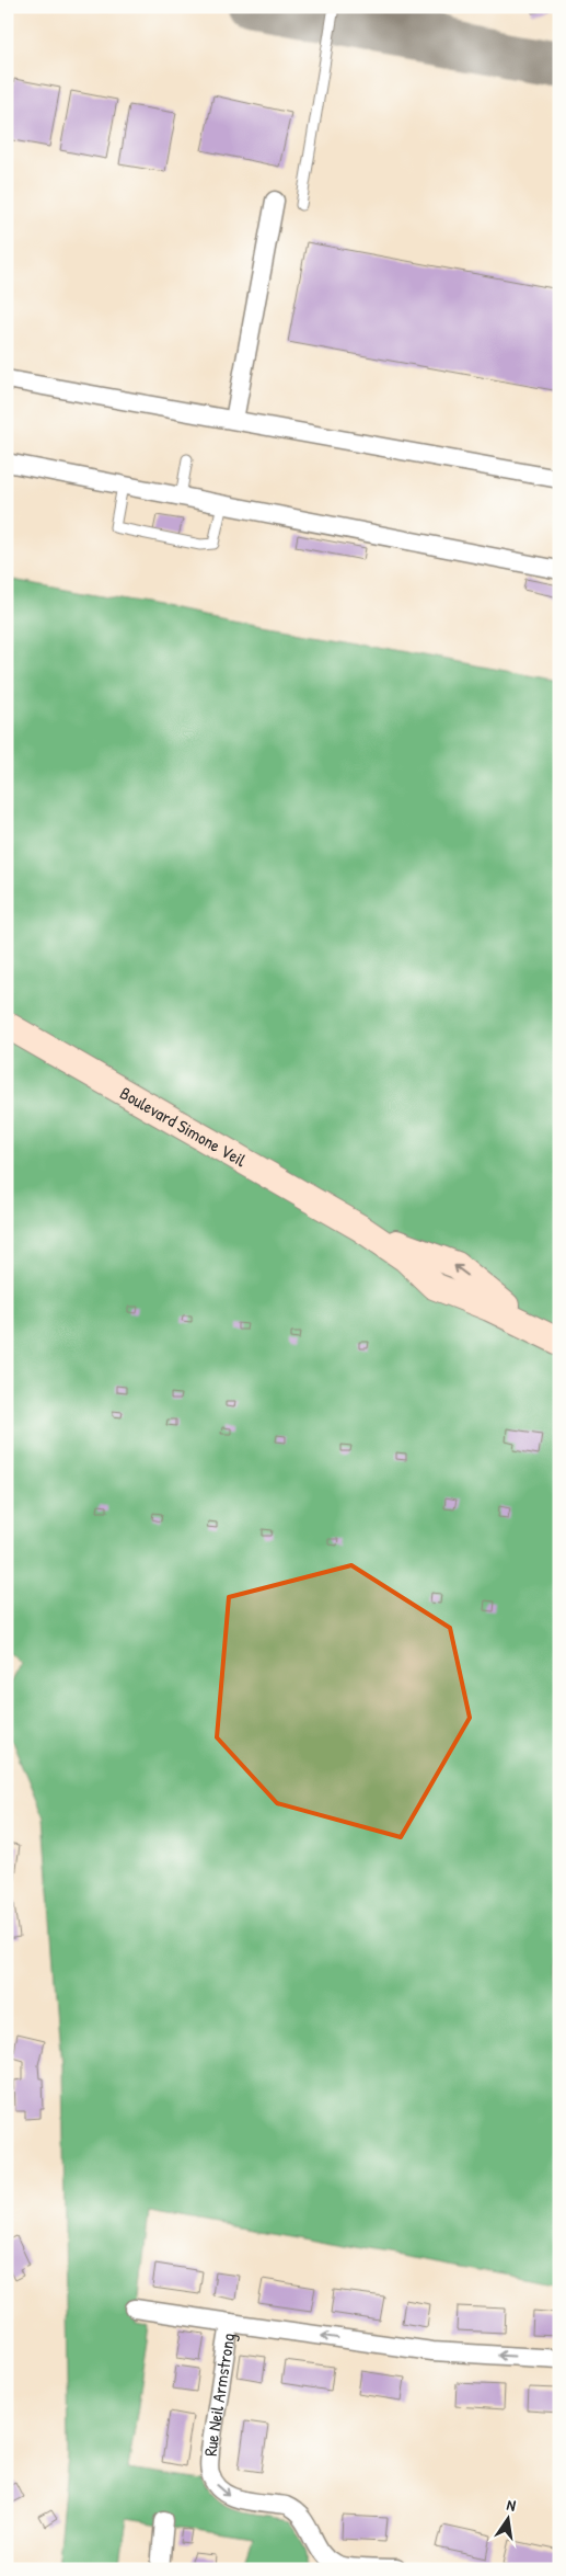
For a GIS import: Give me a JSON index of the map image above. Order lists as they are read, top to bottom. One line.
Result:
{"streets":{"main road":["Boulevard Simone Veil"],"street":["Rue Neil Armstrong"]},"north":"top"}
